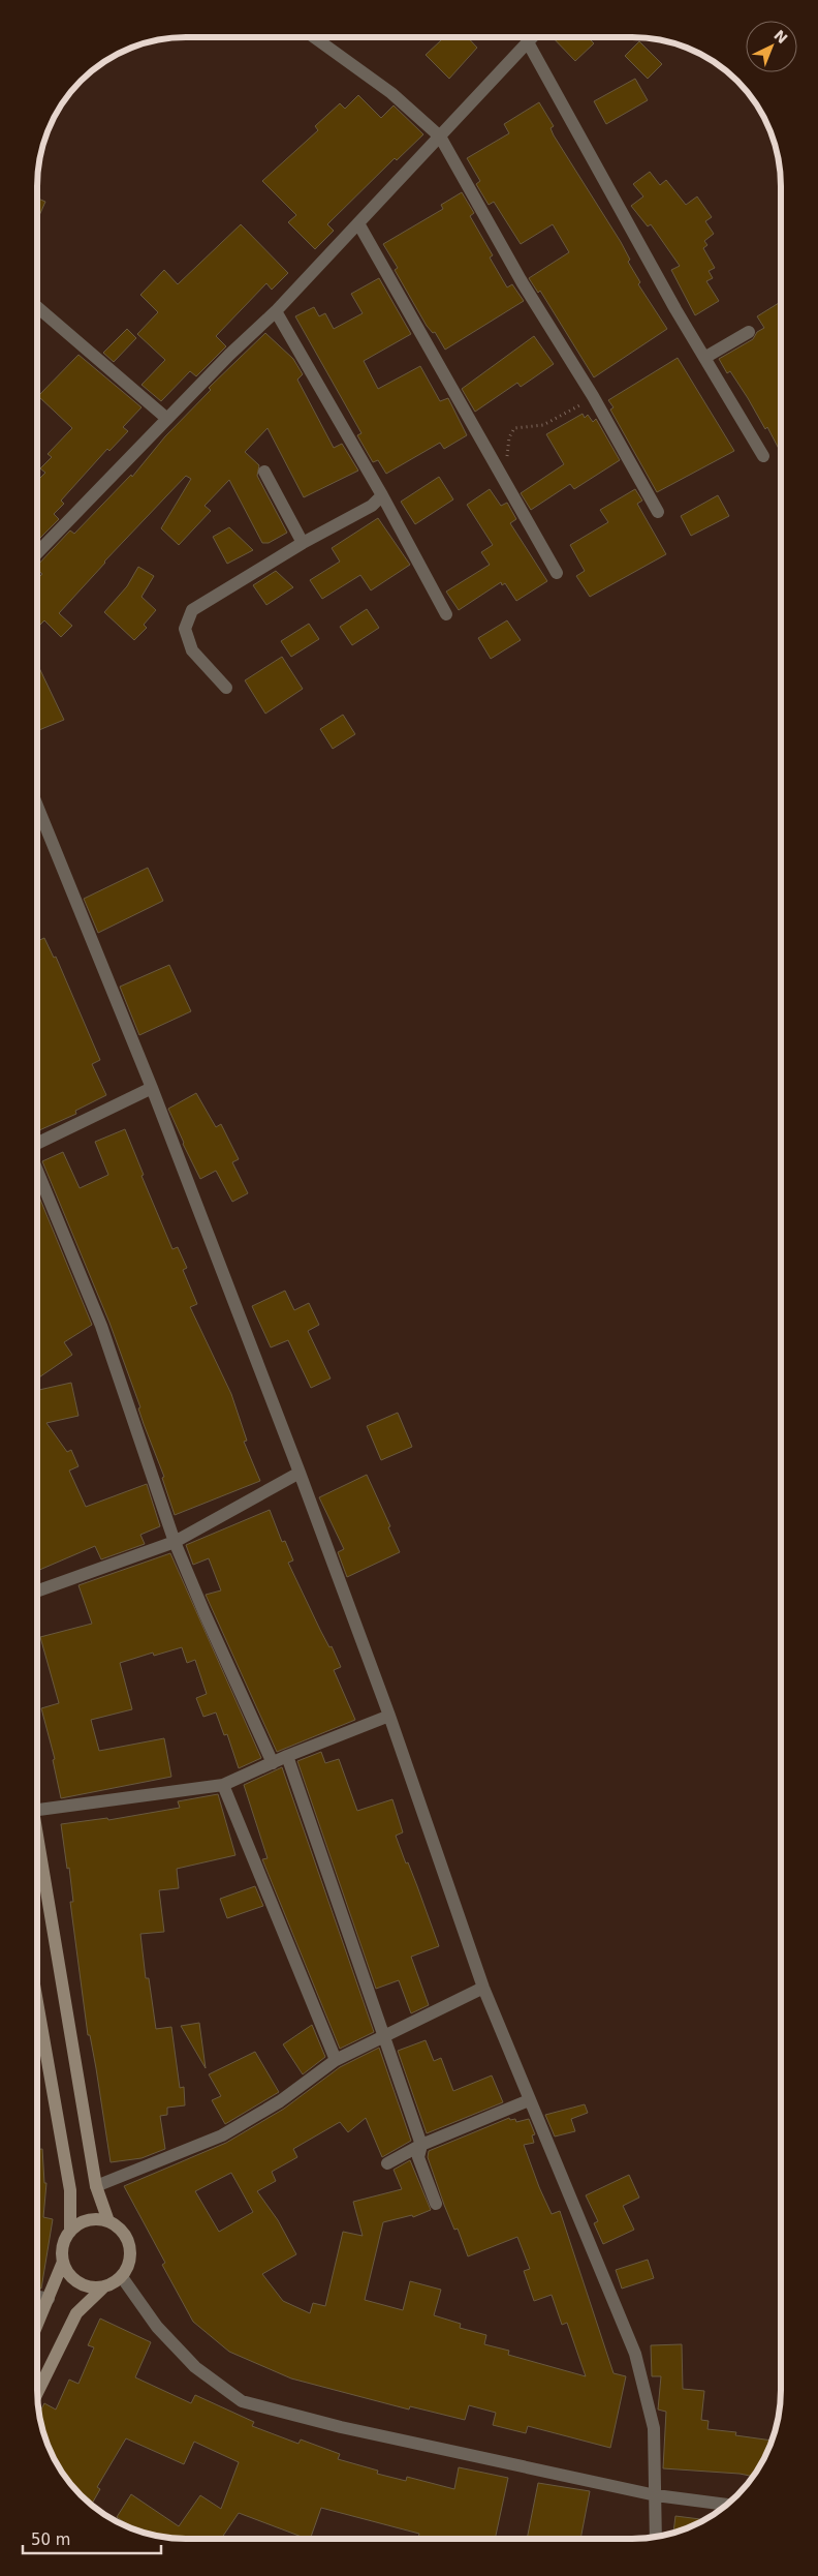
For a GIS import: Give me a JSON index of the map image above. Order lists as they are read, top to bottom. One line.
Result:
{"scale_bar":"50 m","north":"top right"}
